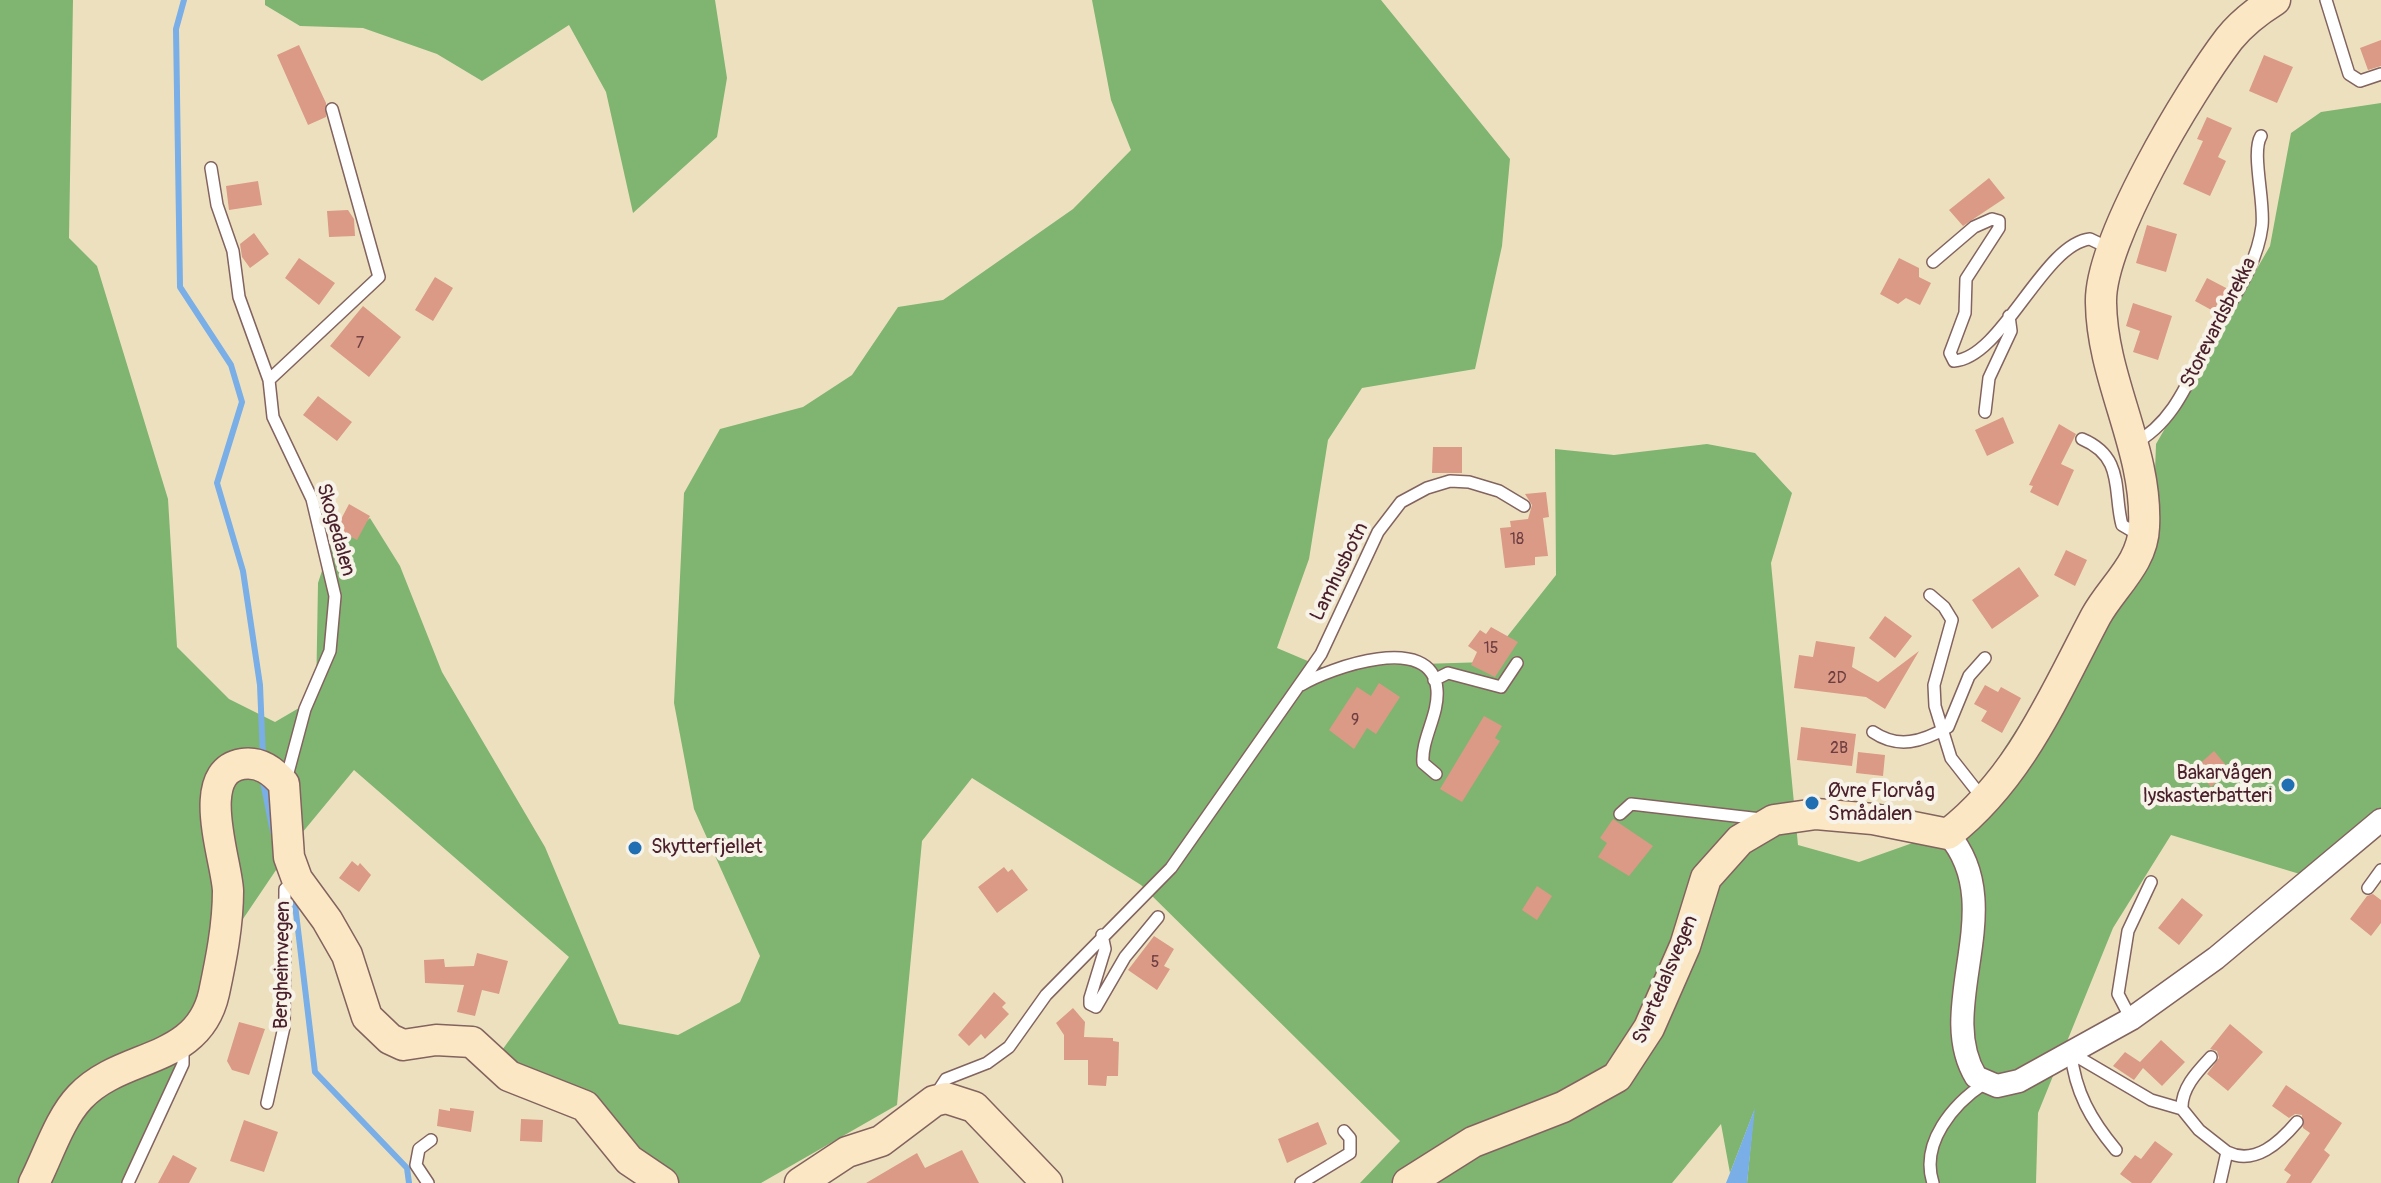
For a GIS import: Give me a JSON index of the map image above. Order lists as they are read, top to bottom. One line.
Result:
{"streets":{"street":["Bergheimvegen","Svartedalsvegen"],"lane":["Storevardsbrekka","Skogedalen","Lamhusbotn"]},"crossings":[["Skogedalen","Bergheimvegen"]],"places":["Bakarvågen lyskasterbatteri","Øvre Florvåg Smådalen","Skytterfjellet"],"house_numbers":["7","18","15","2D","9","2B","5"]}
